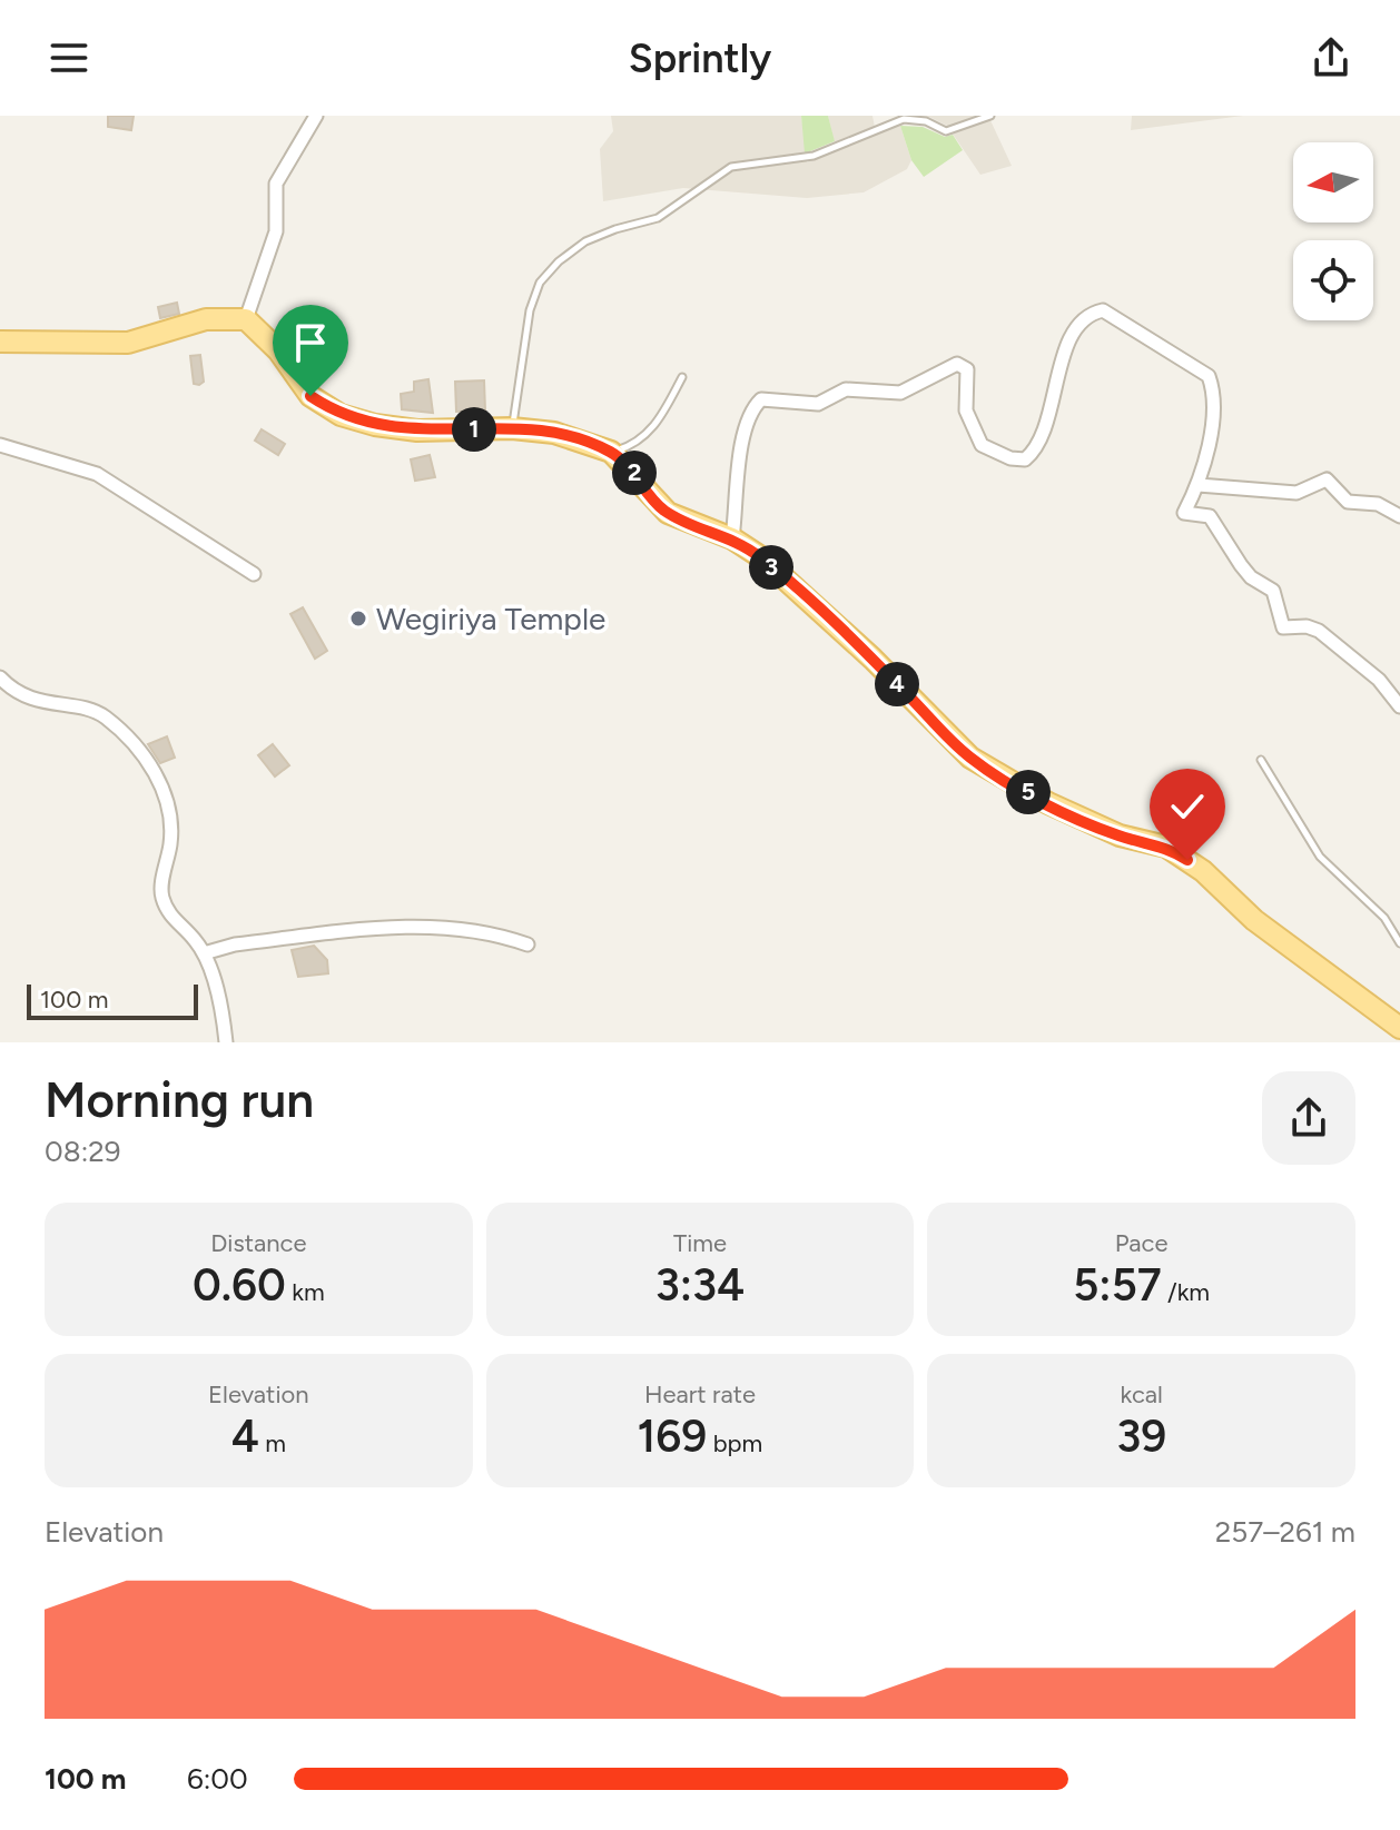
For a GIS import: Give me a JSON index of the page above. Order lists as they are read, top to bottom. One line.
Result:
{"places":["Wegiriya Temple"],"scale_bar":"100 m","north":"left","page":{"header":"Sprintly","pins":["1","2","3","4","5"],"scale":"100 m","heading":["Morning run","08:29"],"stats":[["Distance","0.60 km"],["Time","3:34"],["Pace","5:57 /km"],["Elevation","4 m"],["Heart rate","169 bpm"],["kcal","39"]],"chart":["Elevation","257–261 m"],"list":[{"name":"100 m","note":"6:00"}]}}
